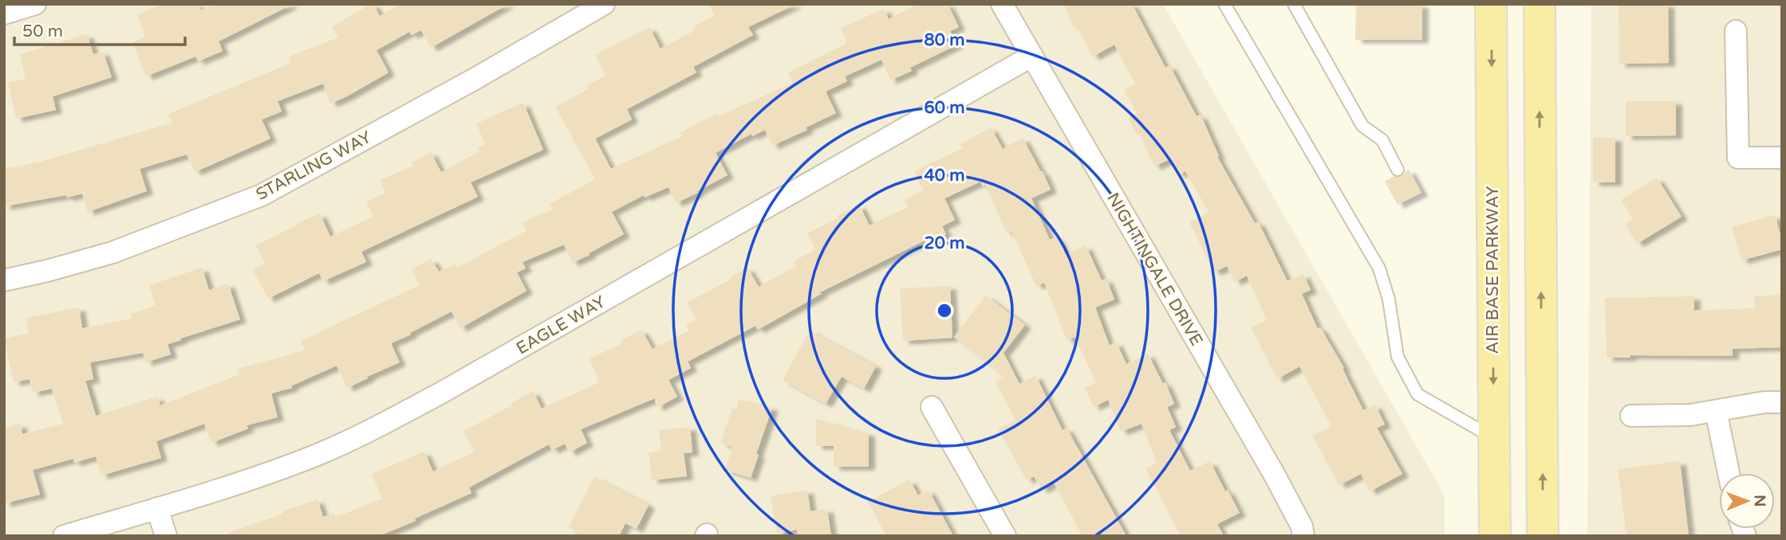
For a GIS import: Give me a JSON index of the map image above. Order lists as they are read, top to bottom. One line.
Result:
{"streets":{"main road":["AIR BASE PARKWAY"],"street":["STARLING WAY","NIGHTINGALE DRIVE","EAGLE WAY"]},"crossings":[["NIGHTINGALE DRIVE","EAGLE WAY"]],"scale_bar":"50 m","north":"right","rings":["80 m","60 m","40 m","20 m"]}
